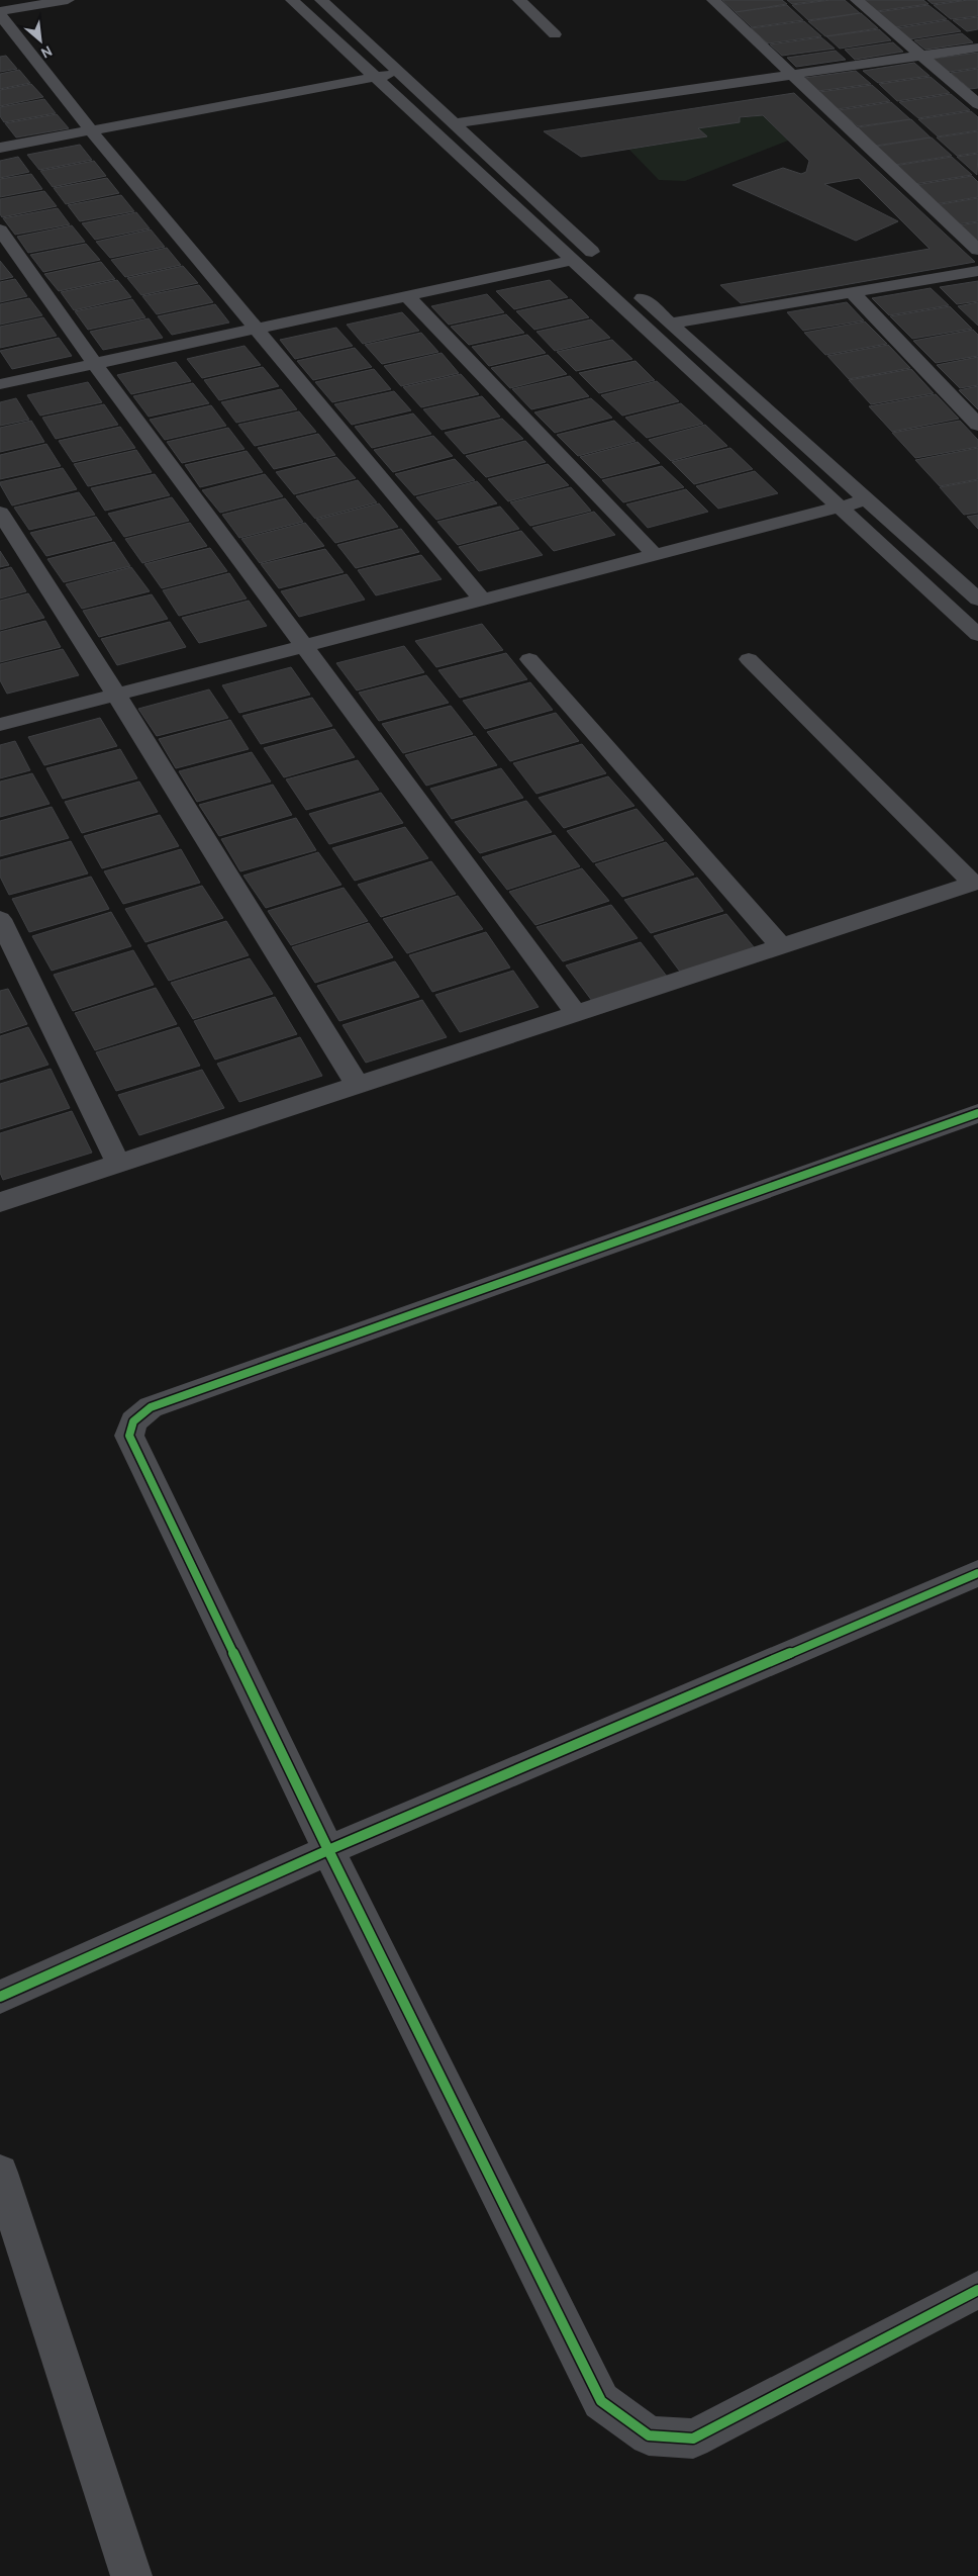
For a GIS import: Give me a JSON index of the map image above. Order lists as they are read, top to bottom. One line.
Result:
{"north":"bottom right"}
